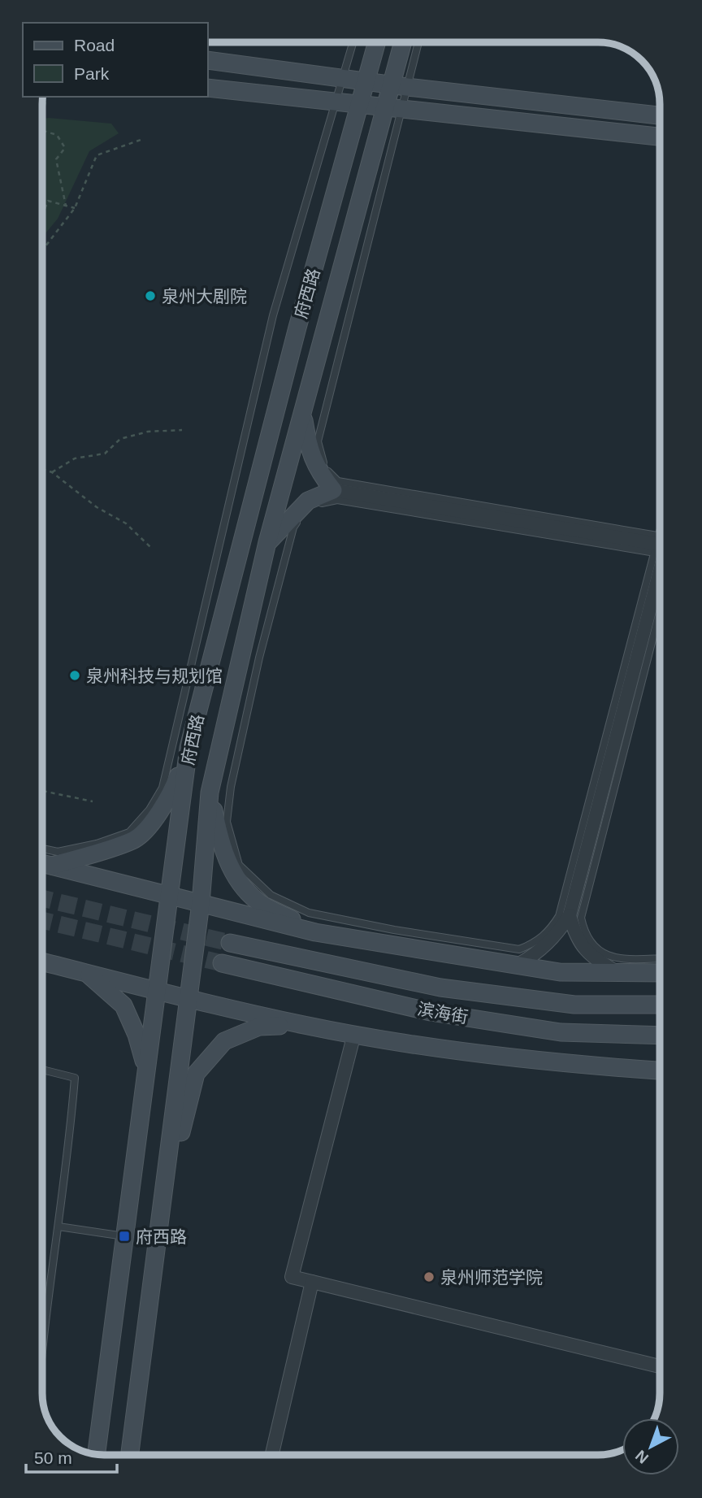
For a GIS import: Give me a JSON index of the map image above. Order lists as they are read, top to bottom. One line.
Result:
{"streets":{"street":["府西路","滨海街"]},"places":{"other":["泉州大剧院","泉州科技与规划馆","泉州师范学院"],"transit":["府西路"]},"legend":["Road","Park"],"scale_bar":"50 m","north":"bottom left"}
